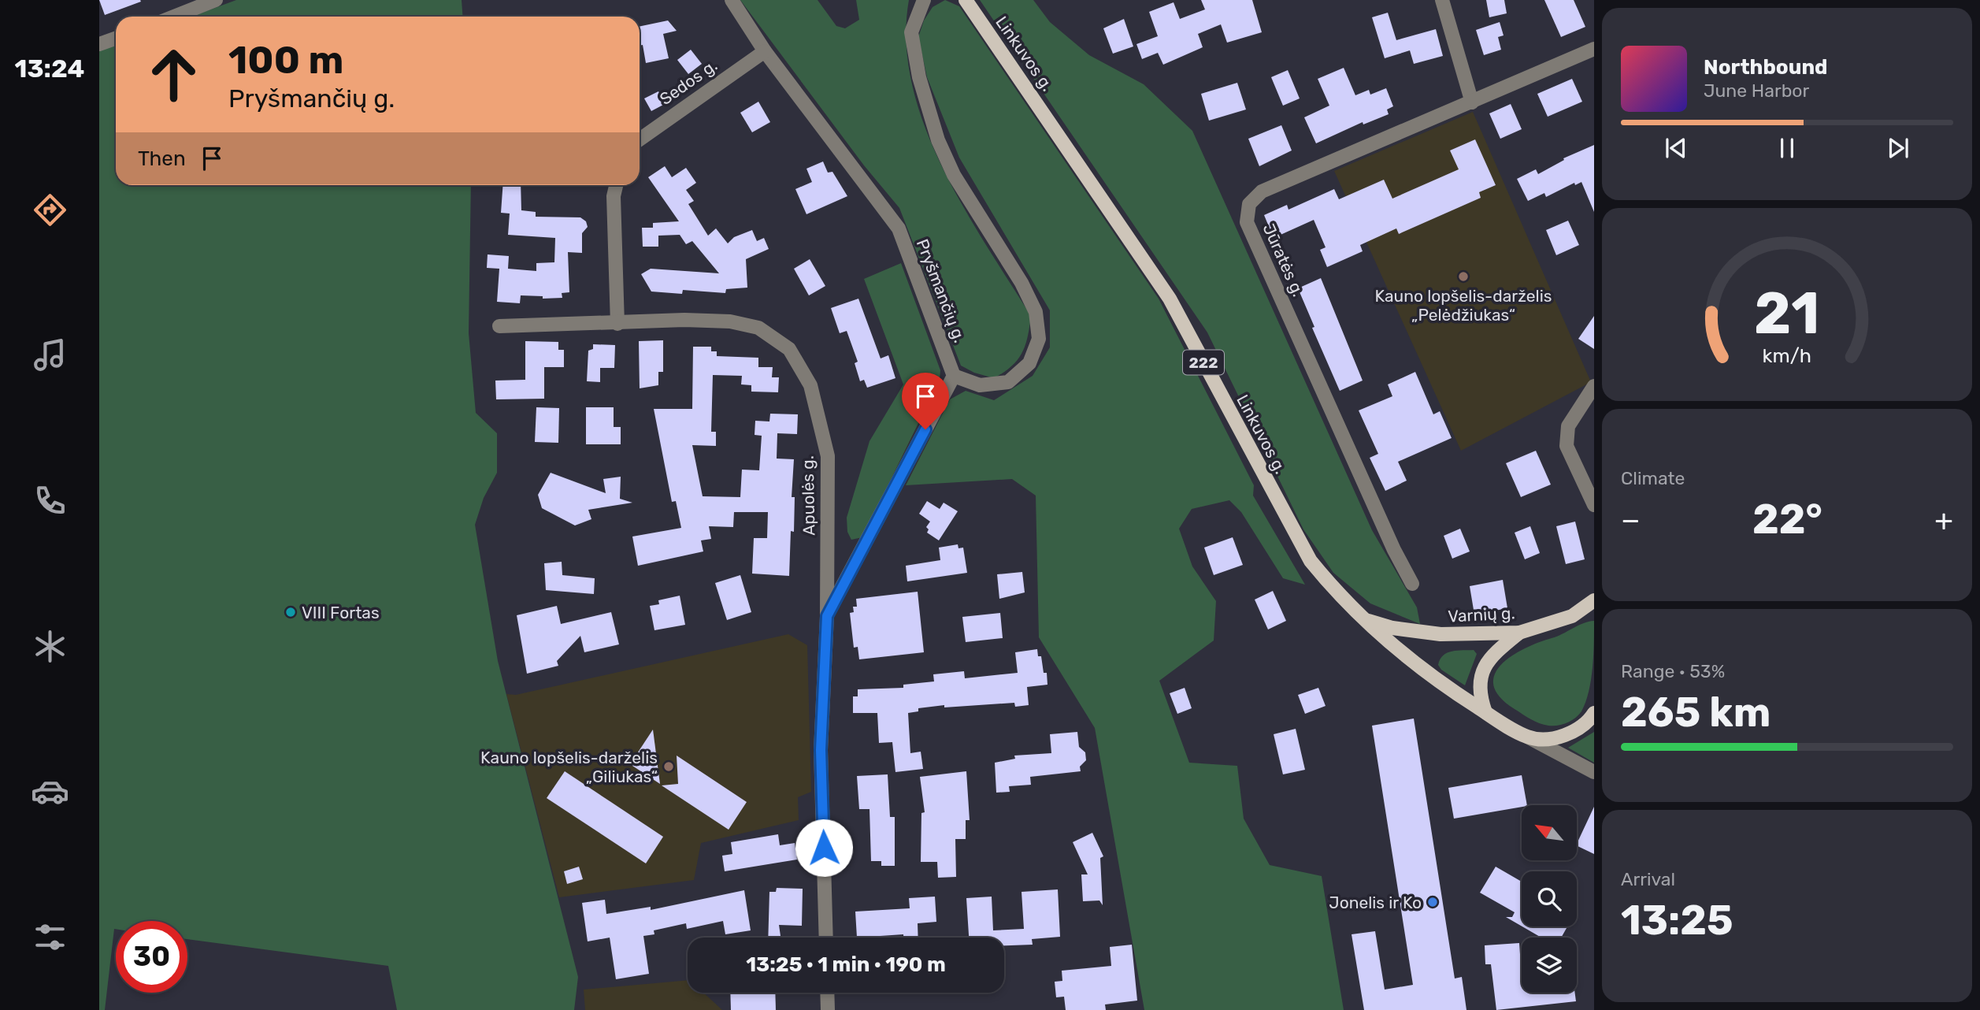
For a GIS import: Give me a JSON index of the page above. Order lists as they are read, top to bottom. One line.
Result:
{"streets":{"main road":["Linkuvos g.","222","Varnių g."],"street":["Sedos g.","Jūratės g.","Pryšmančių g.","Apuolės g."]},"crossings":[["Linkuvos g.","Varnių g."],["Sedos g.","Pryšmančių g."]],"places":["Kauno lopšelis-darželis „Pelėdžiukas“","VIII Fortas","Kauno lopšelis-darželis „Giliukas“","Jonelis ir Ko"],"north":"top left","page":{"tabs":"13:24","turn":["100 m","Pryšmančių g."],"song":["Northbound","June Harbor"],"then":"Then","tile":["Climate",["Range · 53%","265 km"],["Arrival","13:25"]],"heat":["−","22°","+"],"limit":"30","trip":"13:25 · 1 min · 190 m","gauge":["21","km/h"]}}
